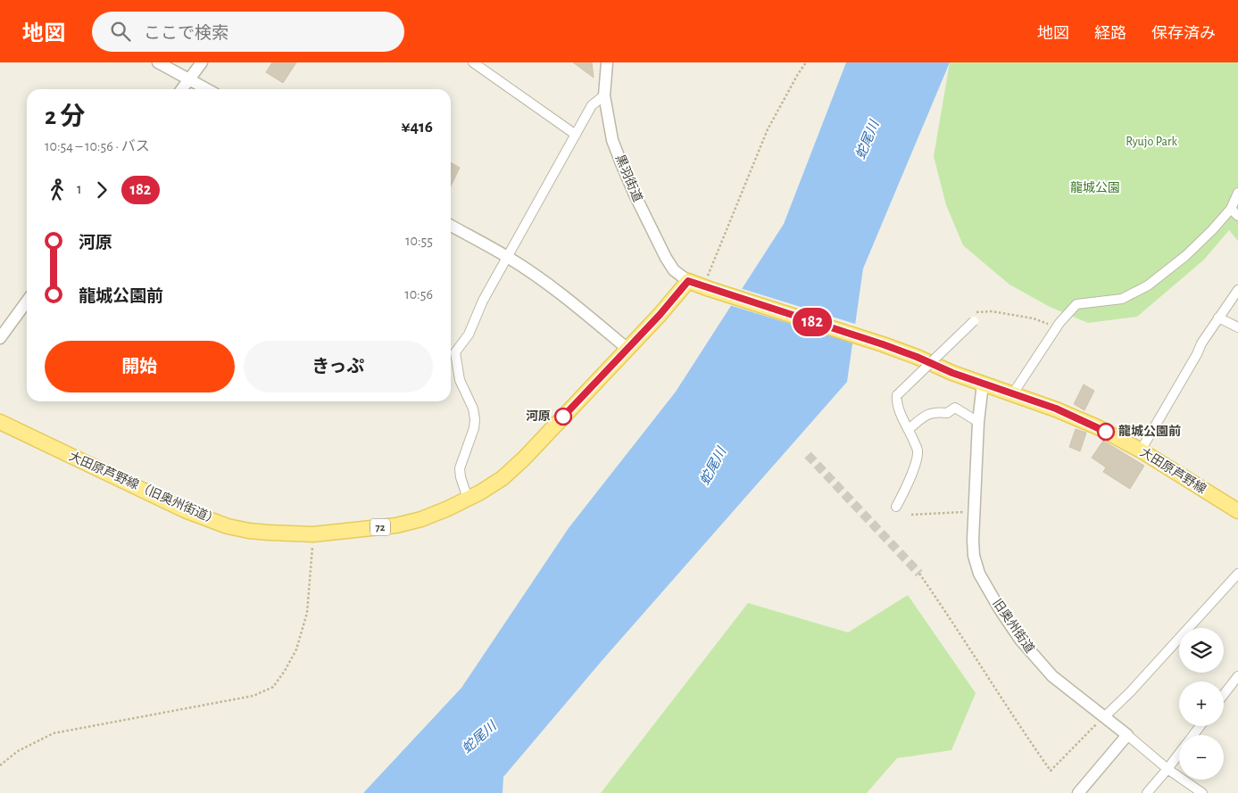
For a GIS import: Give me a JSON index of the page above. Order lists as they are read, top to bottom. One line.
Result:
{"streets":{"main road":["大田原芦野線","大田原芦野線（旧奥州街道）","72"],"street":["黒羽街道","旧奥州街道"]},"crossings":[["黒羽街道","大田原芦野線（旧奥州街道）"],["大田原芦野線","旧奥州街道"]],"water":["蛇尾川"],"parks":["Ryujo Park","龍城公園"],"places":["河原","龍城公園前"],"lines":["bus line 182"],"page":{"header":"地図","search":"ここで検索","nav":["地図","経路","保存済み"],"on_map":"182","heading":["2 分","10:54 – 10:56 · バス","¥416"],"legs":["1","182"],"list":[{"name":"河原","value":"10:55"},{"name":"龍城公園前","value":"10:56"}],"buttons":["開始","きっぷ"],"map_buttons":["+","−"]}}
